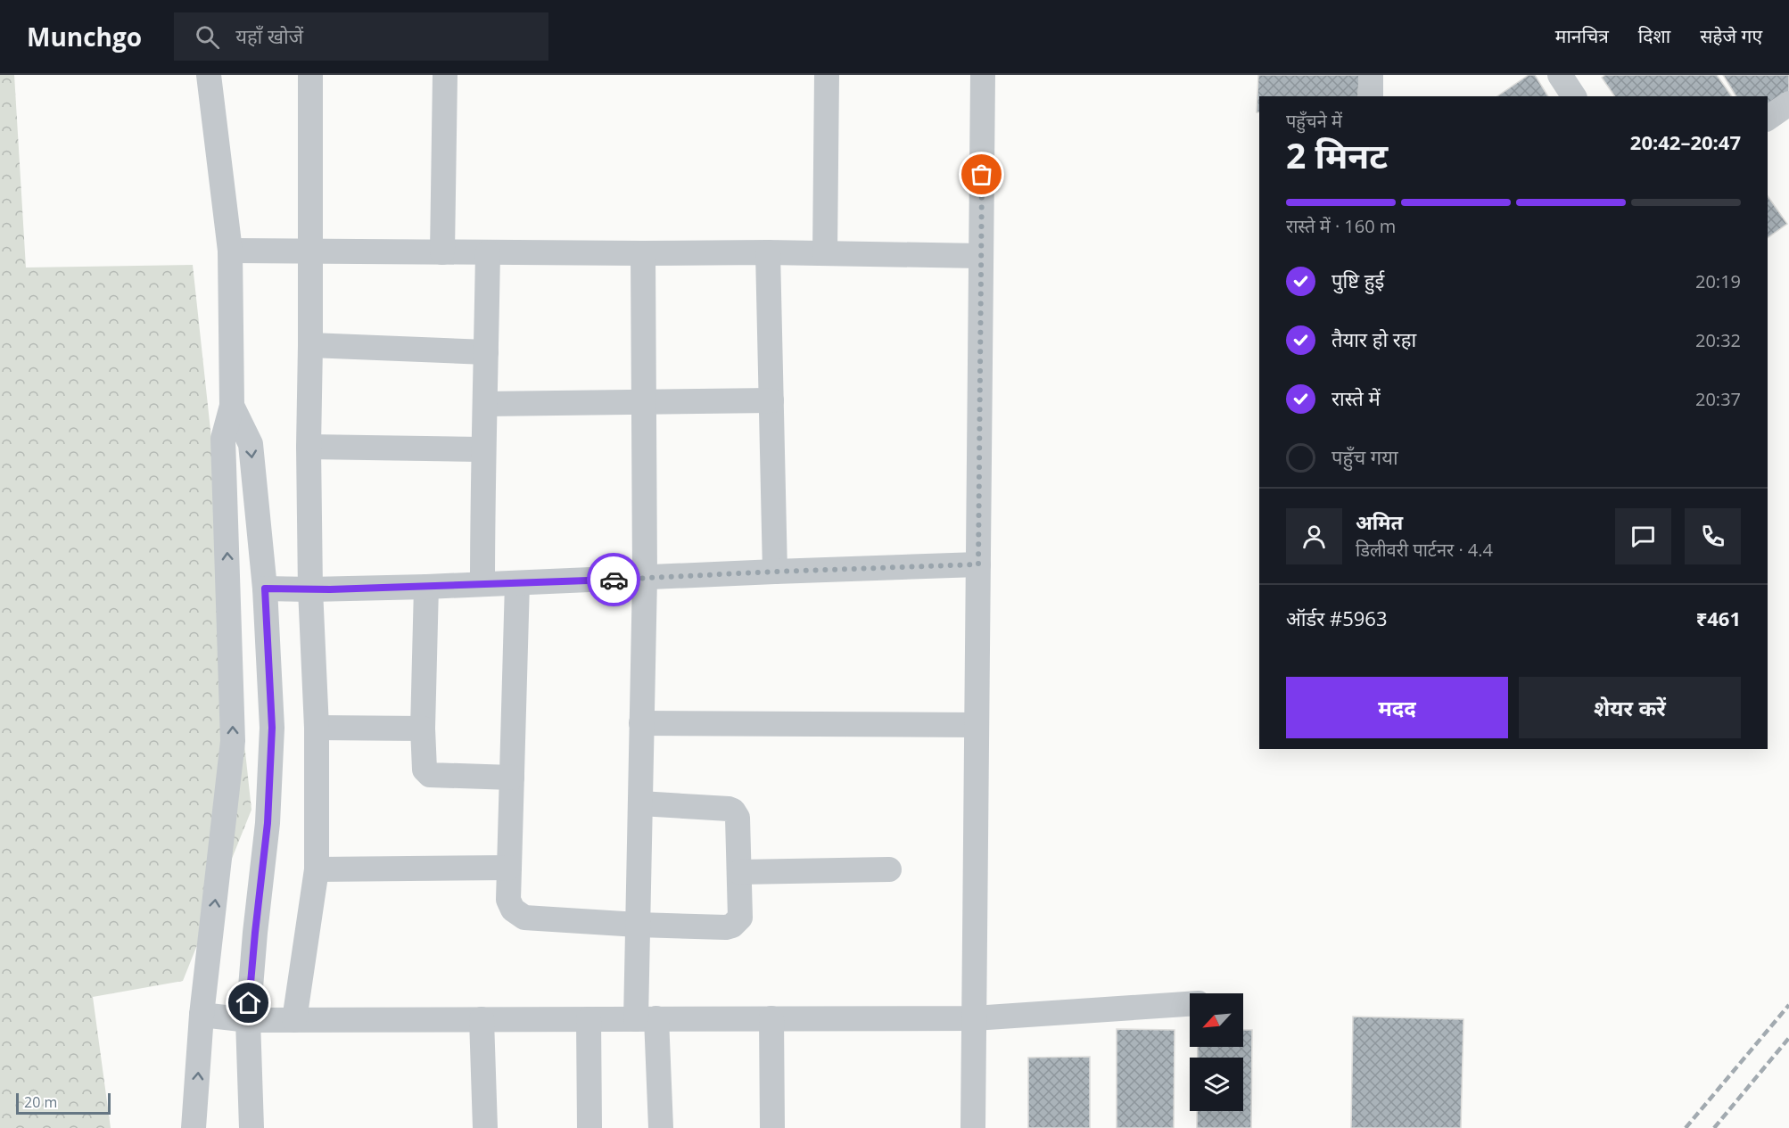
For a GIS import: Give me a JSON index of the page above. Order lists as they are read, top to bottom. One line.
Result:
{"scale_bar":"20 m","north":"bottom left","page":{"header":"Munchgo","search":"यहाँ खोजें","nav":["मानचित्र","दिशा","सहेजे गए"],"heading":["2 मिनट","पहुँचने में","20:42–20:47"],"panel":["अमित","डिलीवरी पार्टनर · 4.4","ऑर्डर #5963","₹461"],"bar":"रास्ते में · 160 m","list":[["पुष्टि हुई","20:19"],["तैयार हो रहा","20:32"],["रास्ते में","20:37"],"पहुँच गया"],"buttons":["मदद","शेयर करें"],"scale":"20 m"}}
